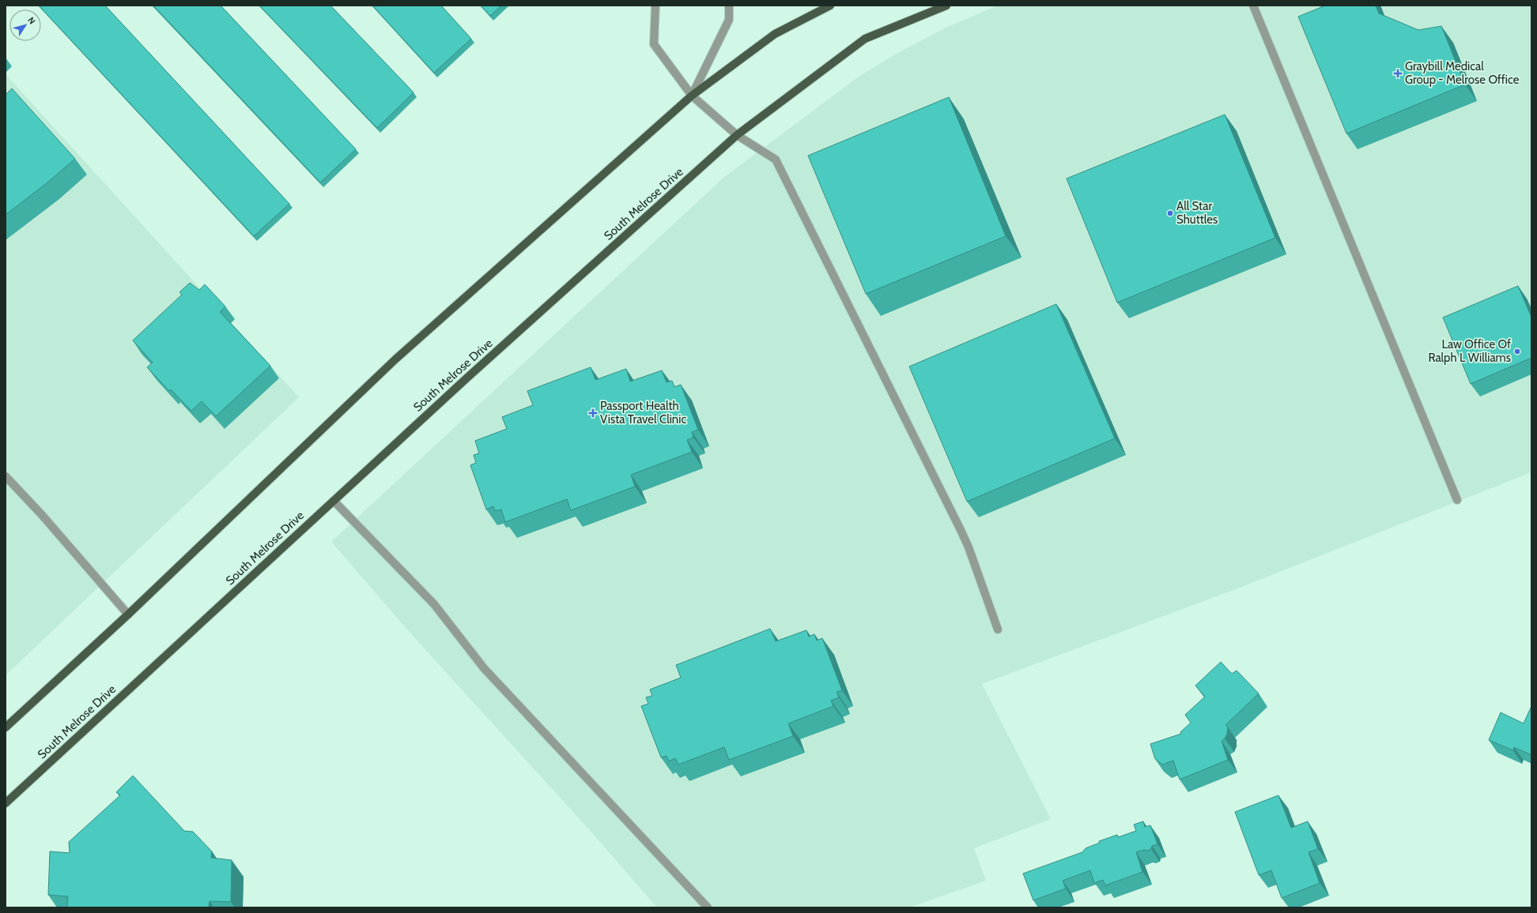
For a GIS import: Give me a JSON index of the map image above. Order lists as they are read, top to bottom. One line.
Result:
{"streets":{"main road":["South Melrose Drive"]},"places":{"health":["Graybill Medical Group - Melrose Office","Passport Health Vista Travel Clinic"],"other":["All Star Shuttles","Law Office Of Ralph L Williams"]},"north":"top right"}
